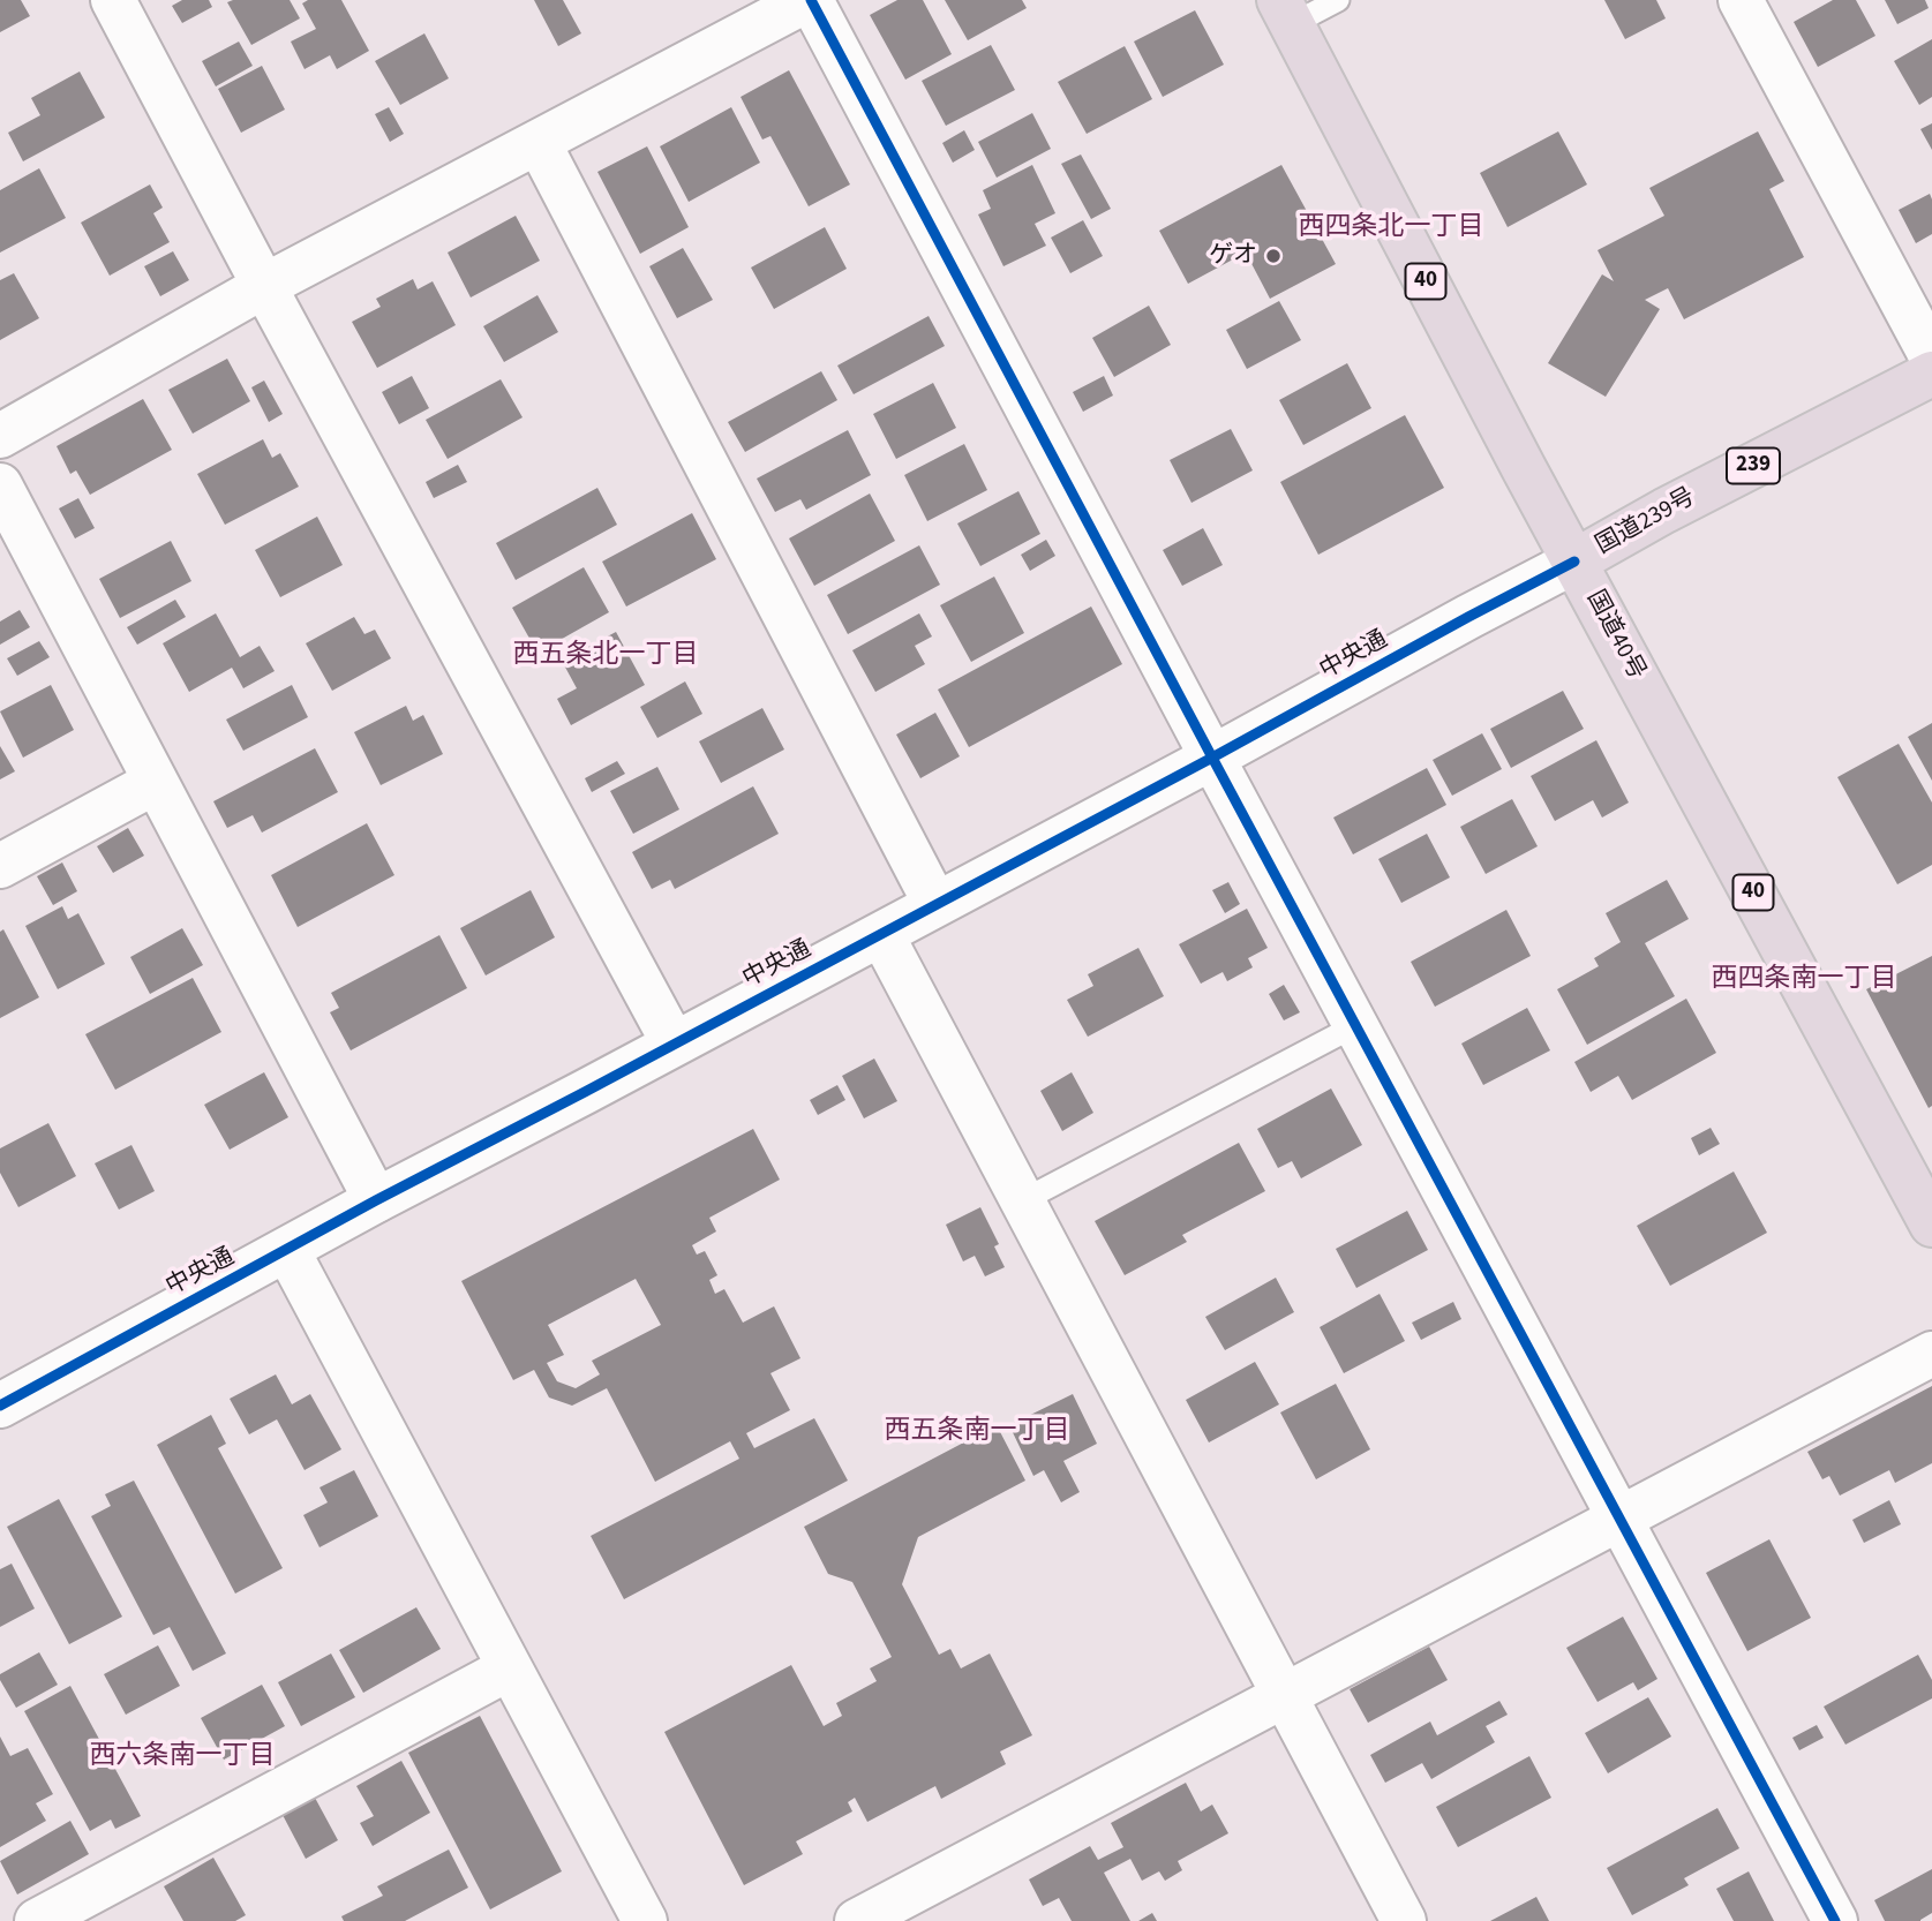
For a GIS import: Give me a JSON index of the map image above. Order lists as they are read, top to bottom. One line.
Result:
{"streets":{"highway":["40","239","国道239号","国道40号"],"street":["中央通"]},"crossings":[["国道239号","国道40号"],["国道239号","中央通"],["国道40号","中央通"]],"districts":["西四条北一丁目","西五条北一丁目","西四条南一丁目","西五条南一丁目","西六条南一丁目"],"places":["ゲオ"]}
